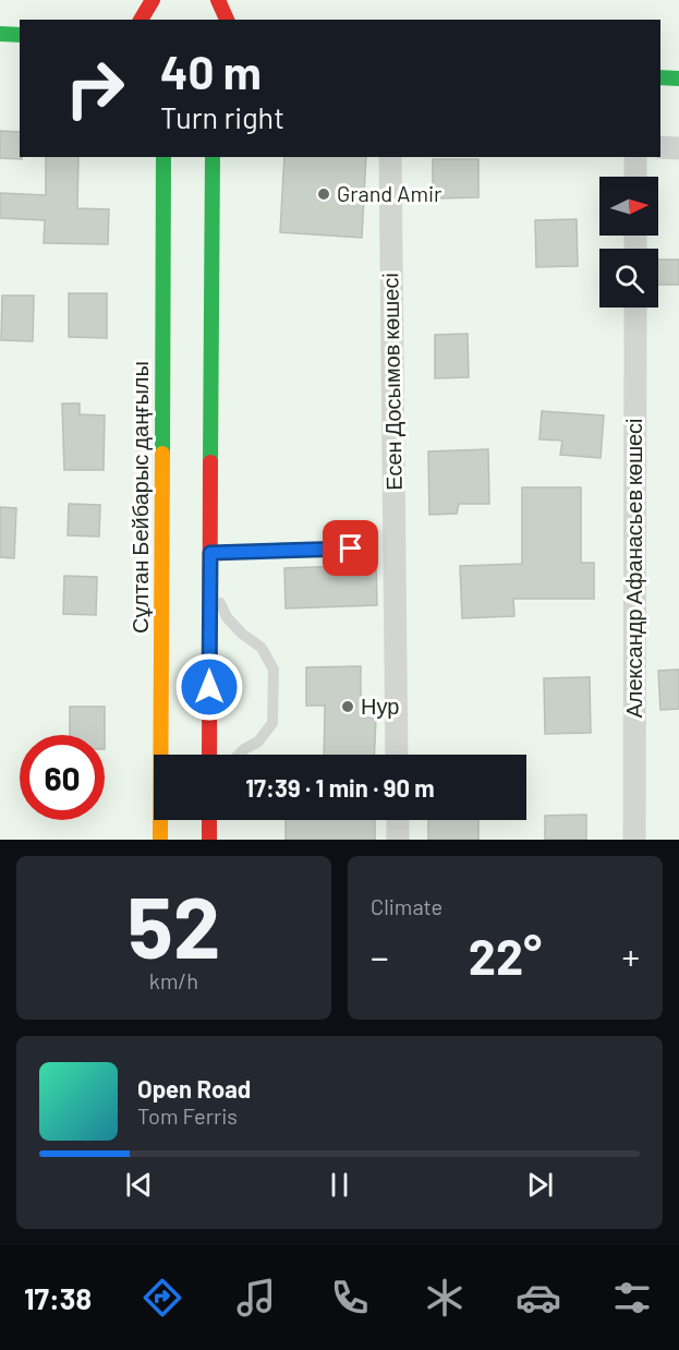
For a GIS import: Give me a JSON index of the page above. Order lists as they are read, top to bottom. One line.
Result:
{"streets":{"main road":["Сұлтан Бейбарыс даңғылы"],"street":["Есен Досымов көшесі","Александр Афанасьев көшесі"]},"places":["Grand Amir","Нур"],"north":"right","page":{"turn":["40 m","Turn right"],"limit":"60","trip":"17:39 · 1 min · 90 m","tile":[["52","km/h"],"Climate"],"heat":["−","22°","+"],"song":["Open Road","Tom Ferris"],"tabs":"17:38"}}
